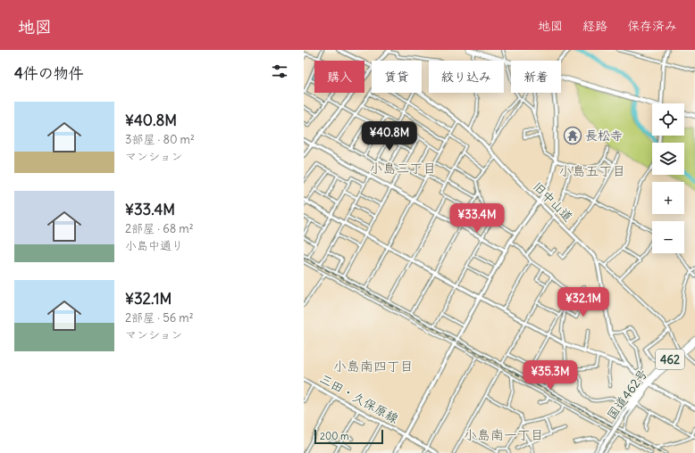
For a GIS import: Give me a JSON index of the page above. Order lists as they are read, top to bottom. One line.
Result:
{"streets":{"highway":["462","国道462号"],"street":["旧中山道","三田・久保原線"]},"crossings":[["旧中山道","国道462号"]],"districts":["小島三丁目","小島五丁目","小島南四丁目","小島南一丁目"],"places":{"temple":["長松寺"]},"scale_bar":"200 m","page":{"header":"地図","nav":["地図","経路","保存済み"],"heading":"4件の物件","chip":["購入","賃貸","絞り込み","新着"],"list":[{"name":"¥40.8M","note":"3部屋 · 80 m² · マンション"},{"name":"¥33.4M","note":"2部屋 · 68 m² · 小島中通り"},{"name":"¥32.1M","note":"2部屋 · 56 m² · マンション"}],"map_buttons":["+","−"],"price":["¥40.8M","¥33.4M","¥32.1M","¥35.3M"],"scale":"200 m"}}
